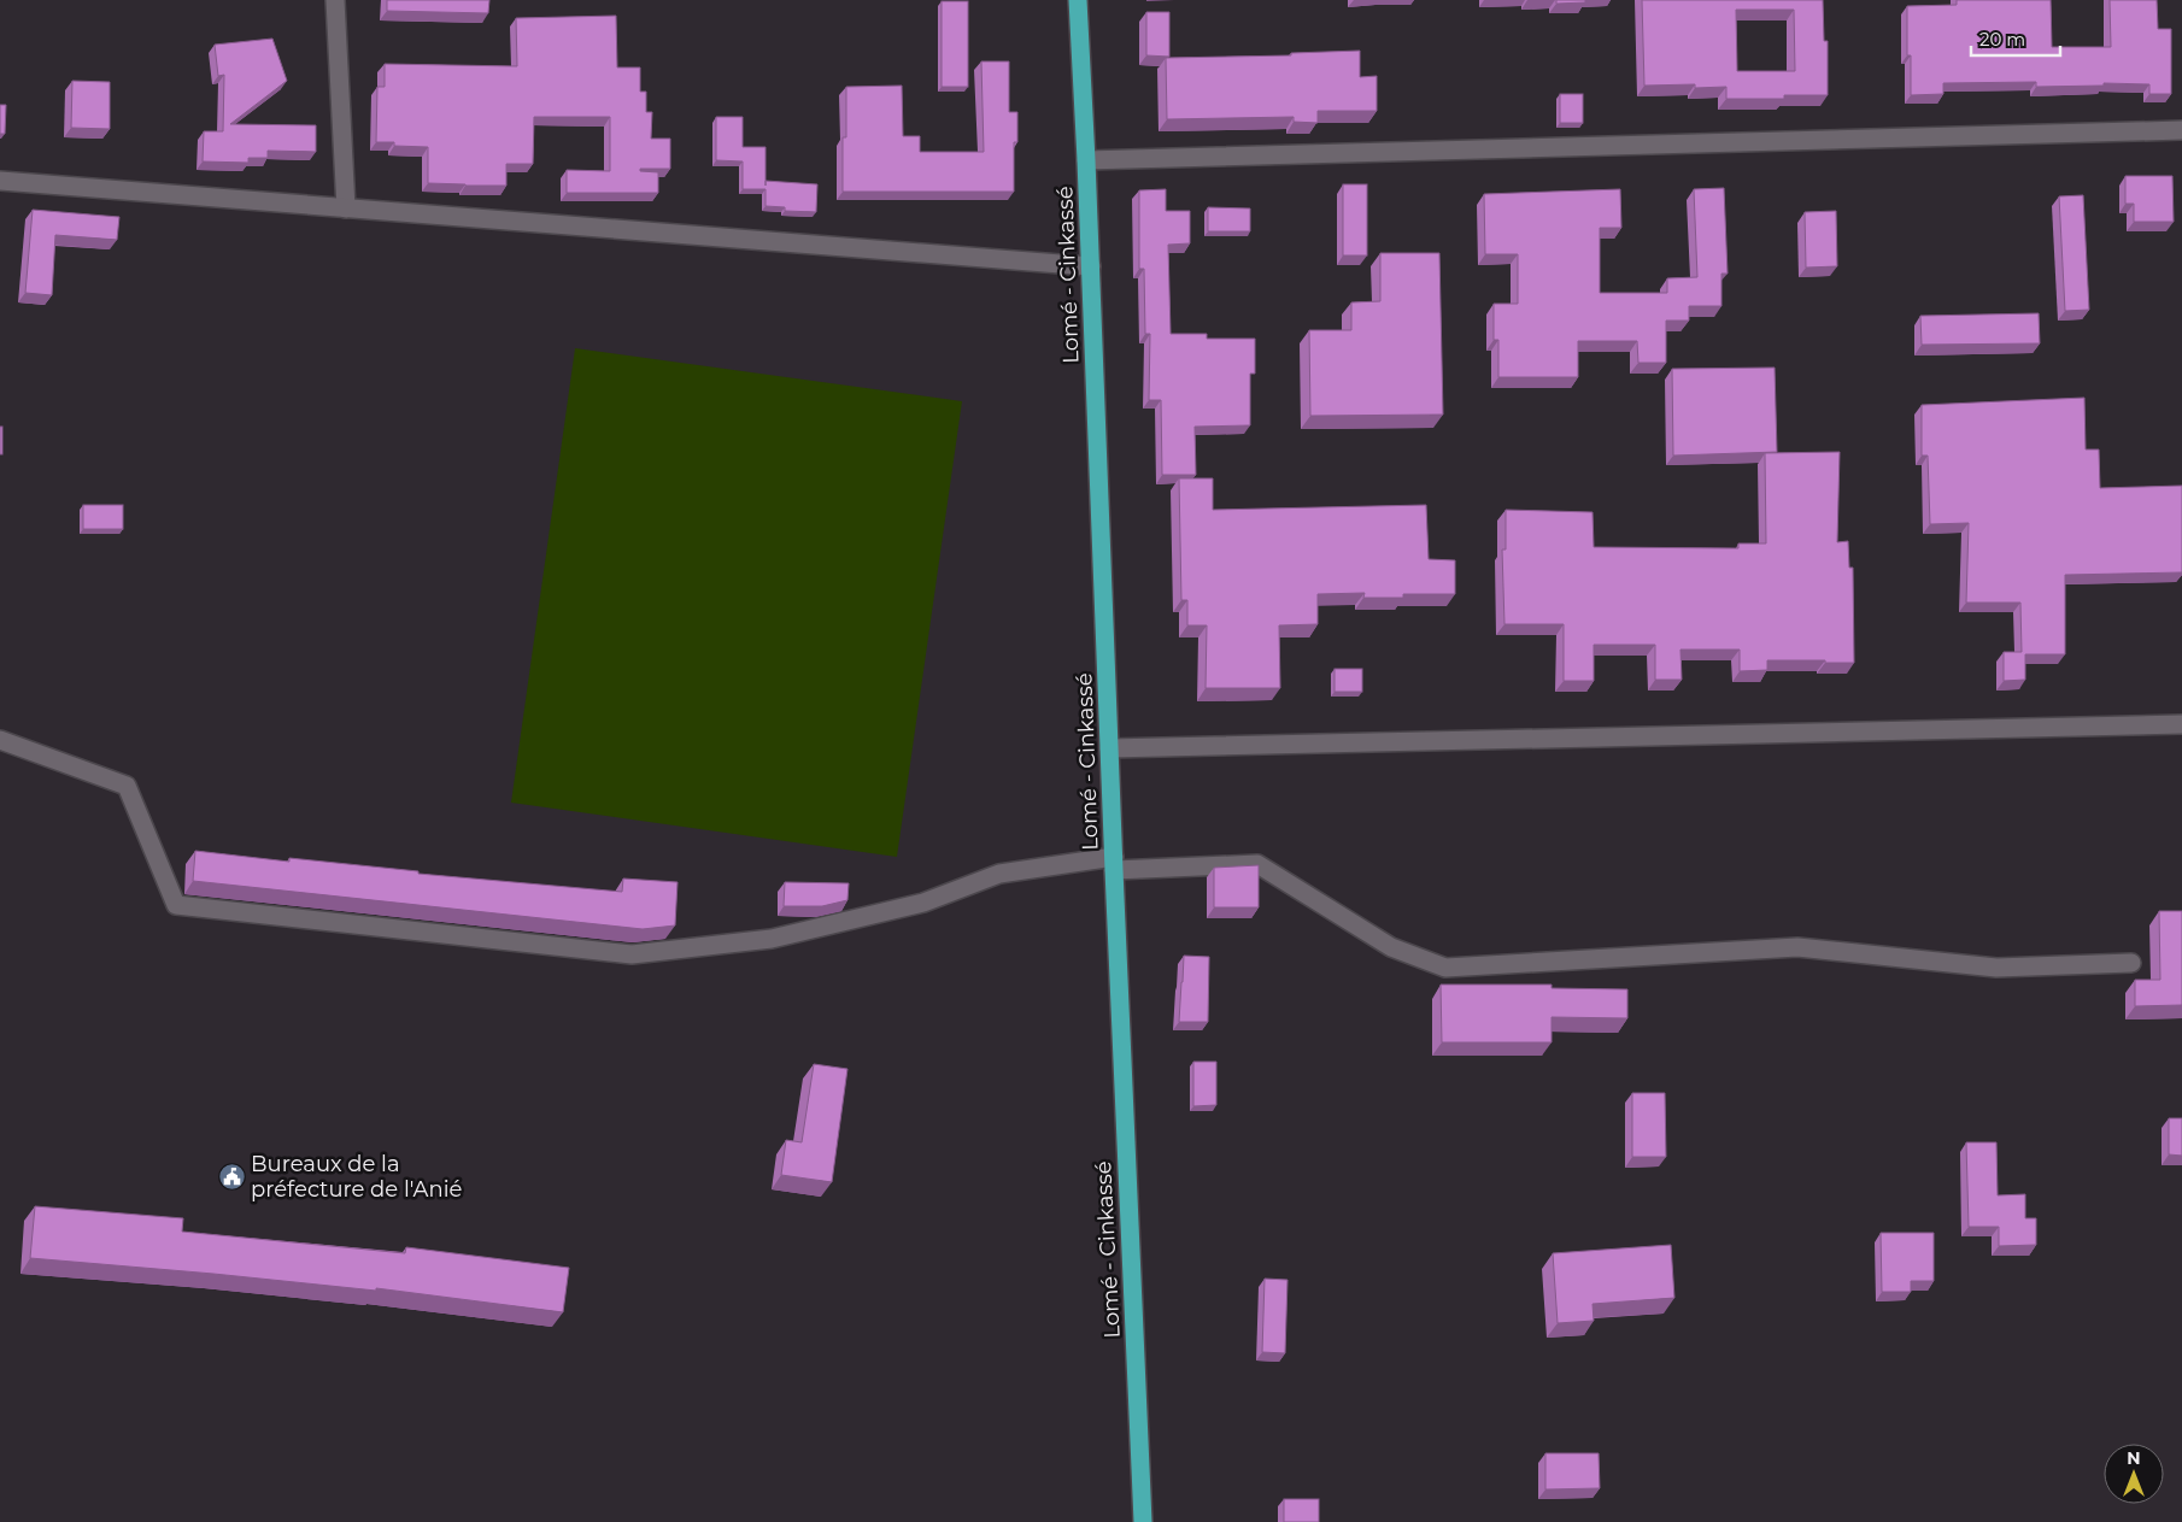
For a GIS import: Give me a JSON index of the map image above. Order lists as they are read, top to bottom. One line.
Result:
{"streets":{"highway":["Lomé - Cinkassé"]},"places":{"public building":["Bureaux de la préfecture de l'Anié"]},"scale_bar":"20 m","north":"top"}
